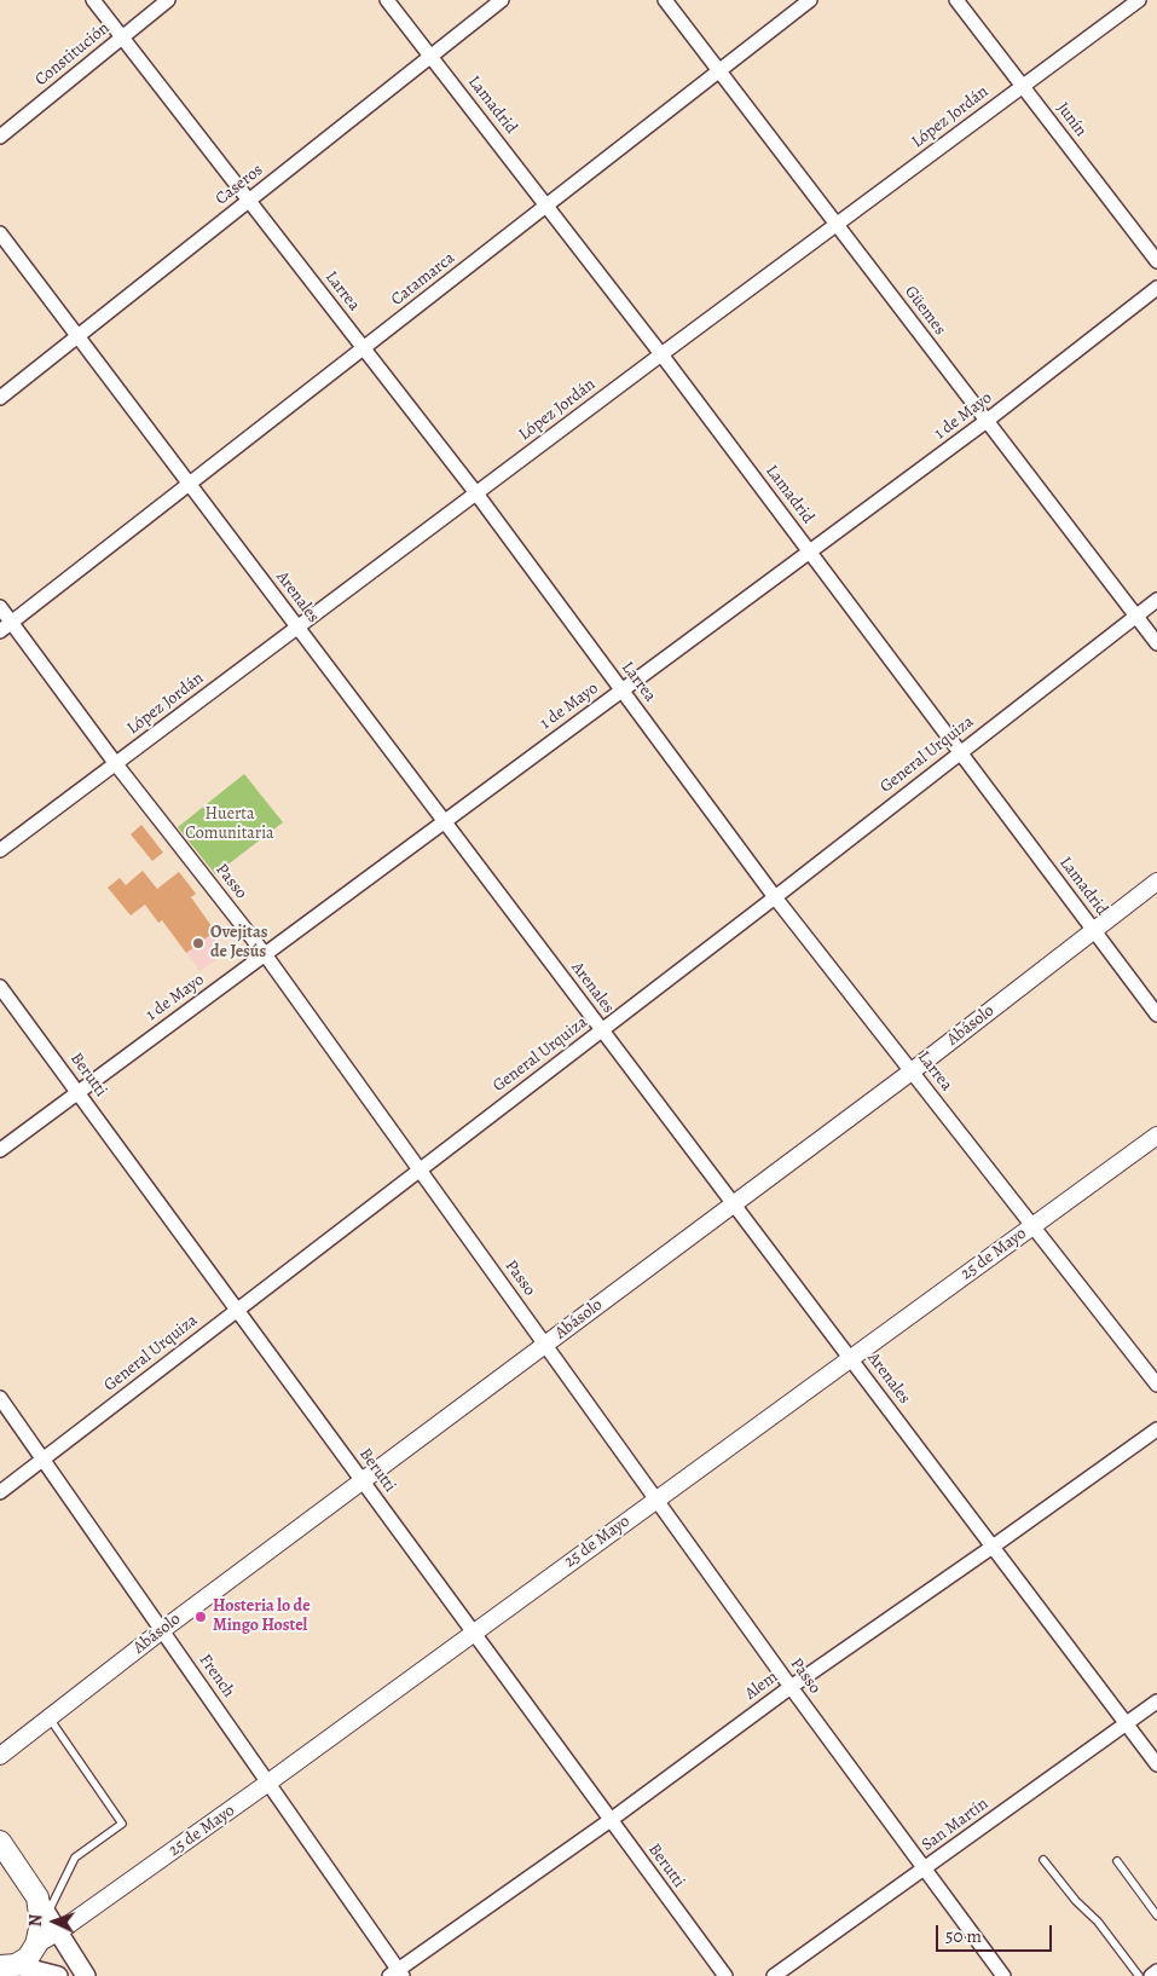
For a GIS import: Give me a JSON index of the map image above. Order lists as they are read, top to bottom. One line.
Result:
{"streets":{"street":["Constitución","Lamadrid","López Jordán","Junín","Caseros","Catamarca","Larrea","Güemes","1 de Mayo","Arenales","General Urquiza","Passo","Abásolo","Berutti","25 de Mayo","French","Alem","San Martín"]},"crossings":[["Constitución","Larrea"],["Lamadrid","López Jordán"],["Lamadrid","Caseros"],["Lamadrid","Catamarca"],["Lamadrid","1 de Mayo"],["Lamadrid","General Urquiza"],["Lamadrid","Abásolo"],["López Jordán","Junín"],["López Jordán","Larrea"],["López Jordán","Güemes"],["López Jordán","Arenales"],["López Jordán","Passo"],["Caseros","Larrea"],["Caseros","Arenales"],["Catamarca","Larrea"],["Catamarca","Güemes"],["Catamarca","Arenales"],["Catamarca","Passo"],["Larrea","1 de Mayo"],["Larrea","General Urquiza"],["Larrea","Abásolo"],["Larrea","25 de Mayo"],["Güemes","1 de Mayo"],["Güemes","General Urquiza"],["1 de Mayo","Arenales"],["1 de Mayo","Passo"],["1 de Mayo","Berutti"],["Arenales","General Urquiza"],["Arenales","Abásolo"],["Arenales","25 de Mayo"],["Arenales","Alem"],["Arenales","San Martín"],["General Urquiza","Passo"],["General Urquiza","Berutti"],["General Urquiza","French"],["Passo","Abásolo"],["Passo","25 de Mayo"],["Passo","Alem"],["Passo","San Martín"],["Abásolo","Berutti"],["Abásolo","French"],["Berutti","25 de Mayo"],["Berutti","Alem"],["25 de Mayo","French"],["French","Alem"]],"parks":["Huerta Comunitaria"],"places":["Ovejitas de Jesús","Hosteria lo de Mingo Hostel"],"scale_bar":"50 m","north":"left"}
